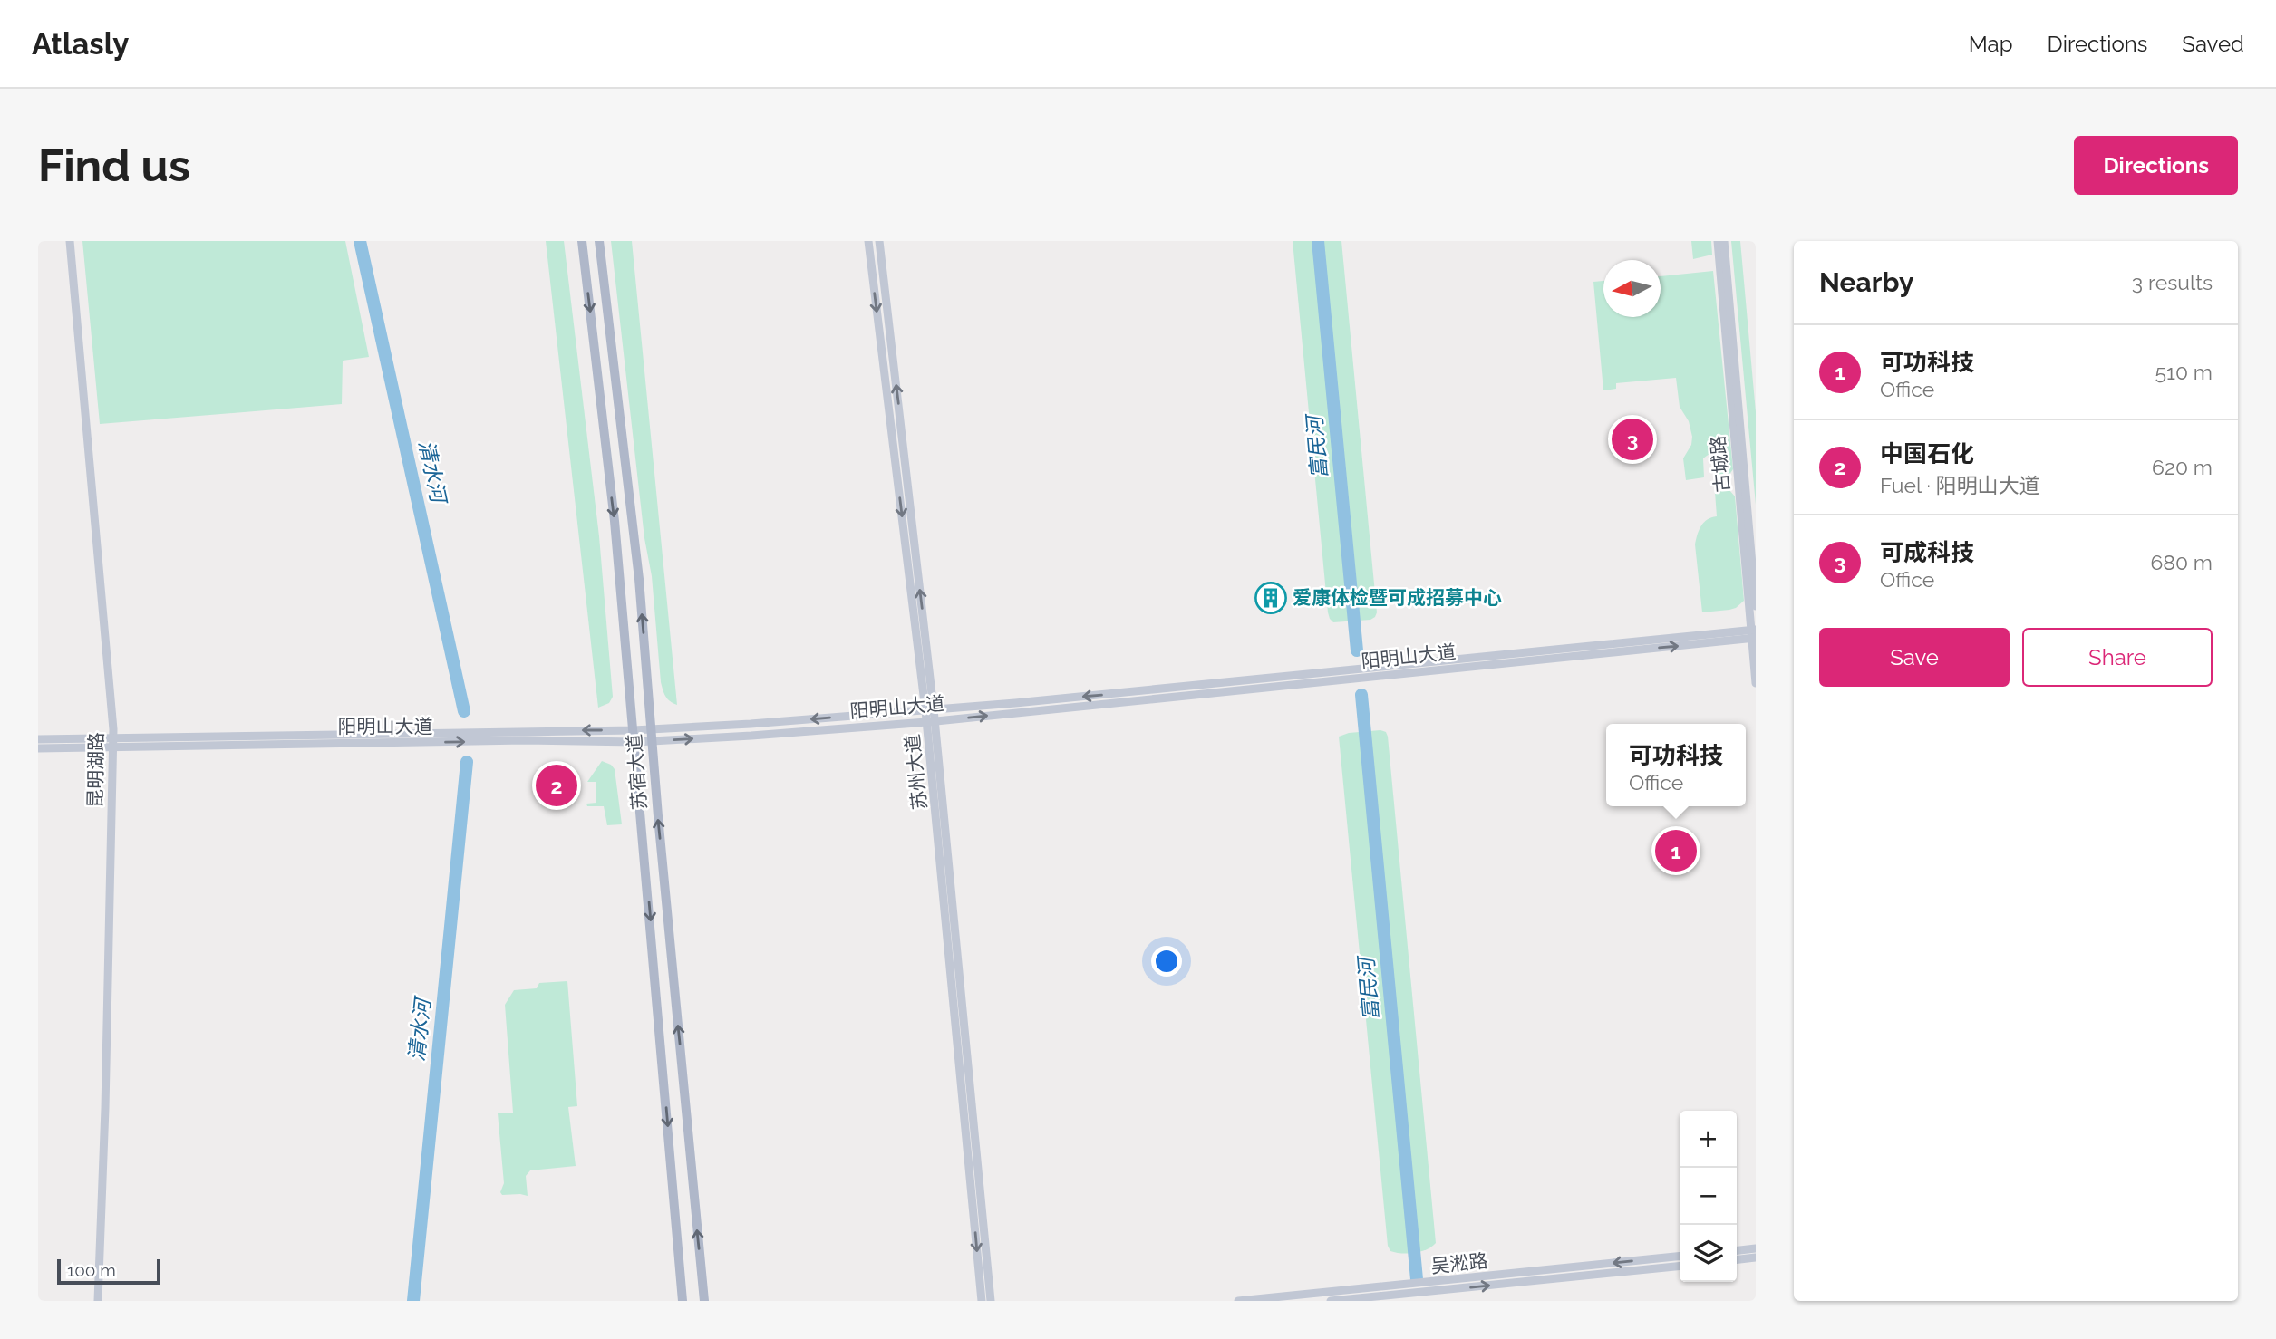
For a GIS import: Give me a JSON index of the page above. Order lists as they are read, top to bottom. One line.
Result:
{"streets":{"main road":["古城路","阳明山大道","昆明湖路","苏宿大道","苏州大道","吴淞路"]},"crossings":[["古城路","阳明山大道"],["阳明山大道","昆明湖路"],["阳明山大道","苏宿大道"],["阳明山大道","苏州大道"]],"water":["富民河","清水河"],"places":{"building":["爱康体检暨可成招募中心"]},"scale_bar":"100 m","north":"left","page":{"header":"Atlasly","nav":["Map","Directions","Saved"],"buttons":["Directions",["Save","Share"]],"title":"Find us","heading":["Nearby","3 results"],"list":[{"mark":"1","name":"可功科技","note":"Office","value":"510 m"},{"mark":"2","name":"中国石化","note":"Fuel · 阳明山大道","value":"620 m"},{"mark":"3","name":"可成科技","note":"Office","value":"680 m"}],"pins":["3","2","1"],"popup":["可功科技","Office"],"map_buttons":["+","−"],"scale":"100 m"}}
